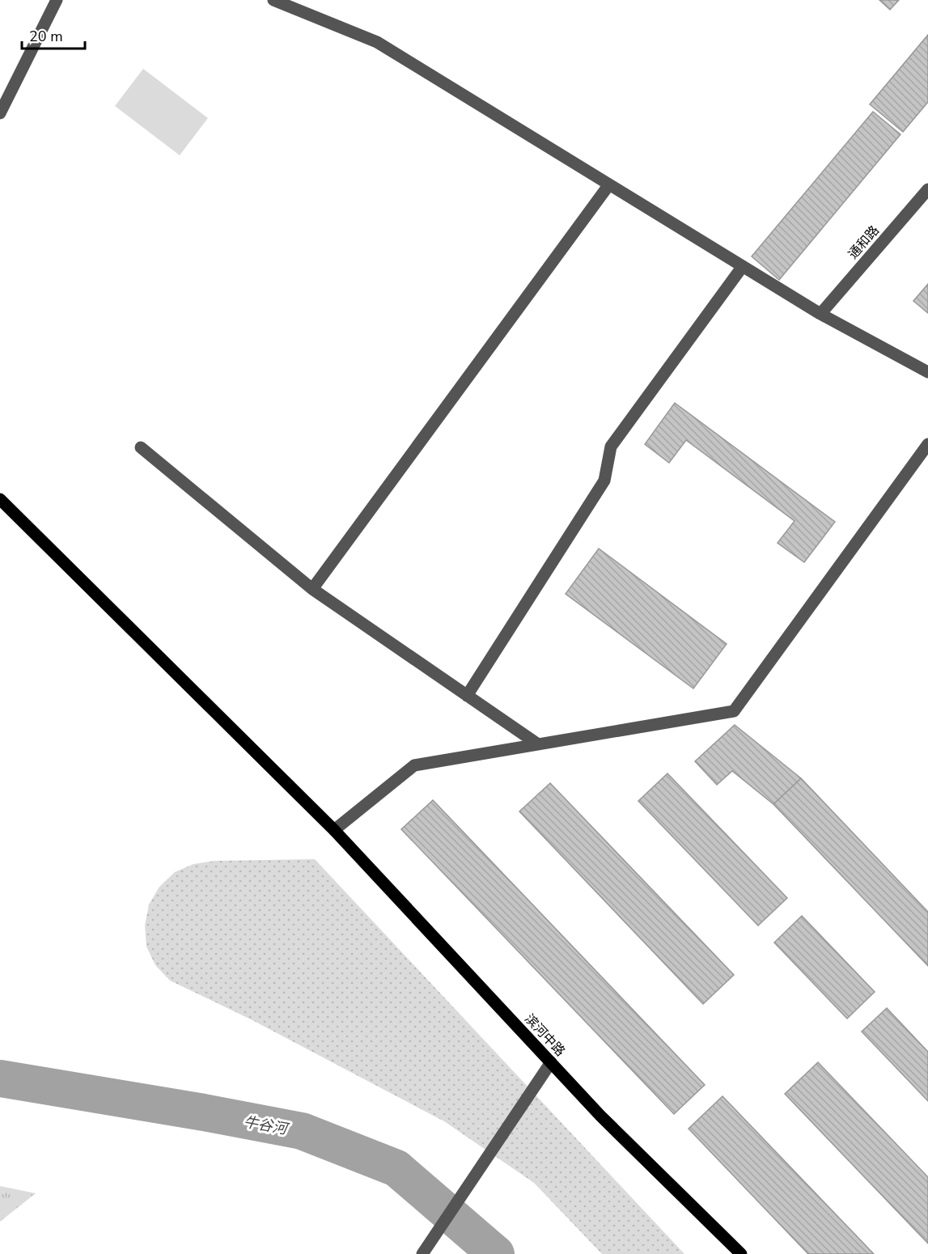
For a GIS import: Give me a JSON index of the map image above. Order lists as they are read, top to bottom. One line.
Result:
{"streets":{"main road":["滨河中路"],"street":["通和路"]},"water":["牛谷河"],"scale_bar":"20 m"}
